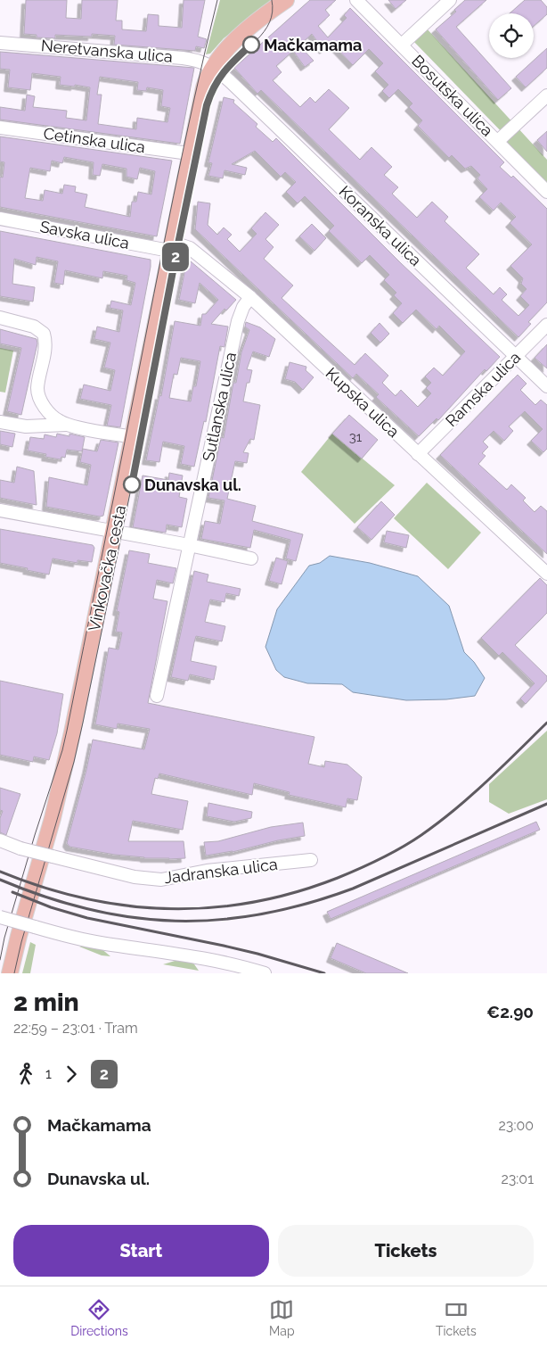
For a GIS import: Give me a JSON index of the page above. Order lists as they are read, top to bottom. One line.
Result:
{"streets":{"main road":["Vinkovačka cesta"],"street":["Neretvanska ulica","Bosutska ulica","Cetinska ulica","Koranska ulica","Savska ulica","Ramska ulica","Kupska ulica","Sutlanska ulica","Jadranska ulica"]},"crossings":[["Neretvanska ulica","Koranska ulica"],["Neretvanska ulica","Vinkovačka cesta"],["Cetinska ulica","Vinkovačka cesta"],["Koranska ulica","Ramska ulica"],["Koranska ulica","Vinkovačka cesta"],["Savska ulica","Kupska ulica"],["Savska ulica","Vinkovačka cesta"],["Ramska ulica","Kupska ulica"],["Kupska ulica","Sutlanska ulica"],["Kupska ulica","Vinkovačka cesta"]],"places":["Mačkamama","Dunavska ul."],"lines":["tram line 2"],"house_numbers":["31"],"page":{"on_map":"2","heading":["2 min","22:59 – 23:01 · Tram","€2.90"],"legs":["1","2"],"list":[{"name":"Mačkamama","value":"23:00"},{"name":"Dunavska ul.","value":"23:01"}],"buttons":["Start","Tickets"],"tabs":["Directions","Map","Tickets"]}}
